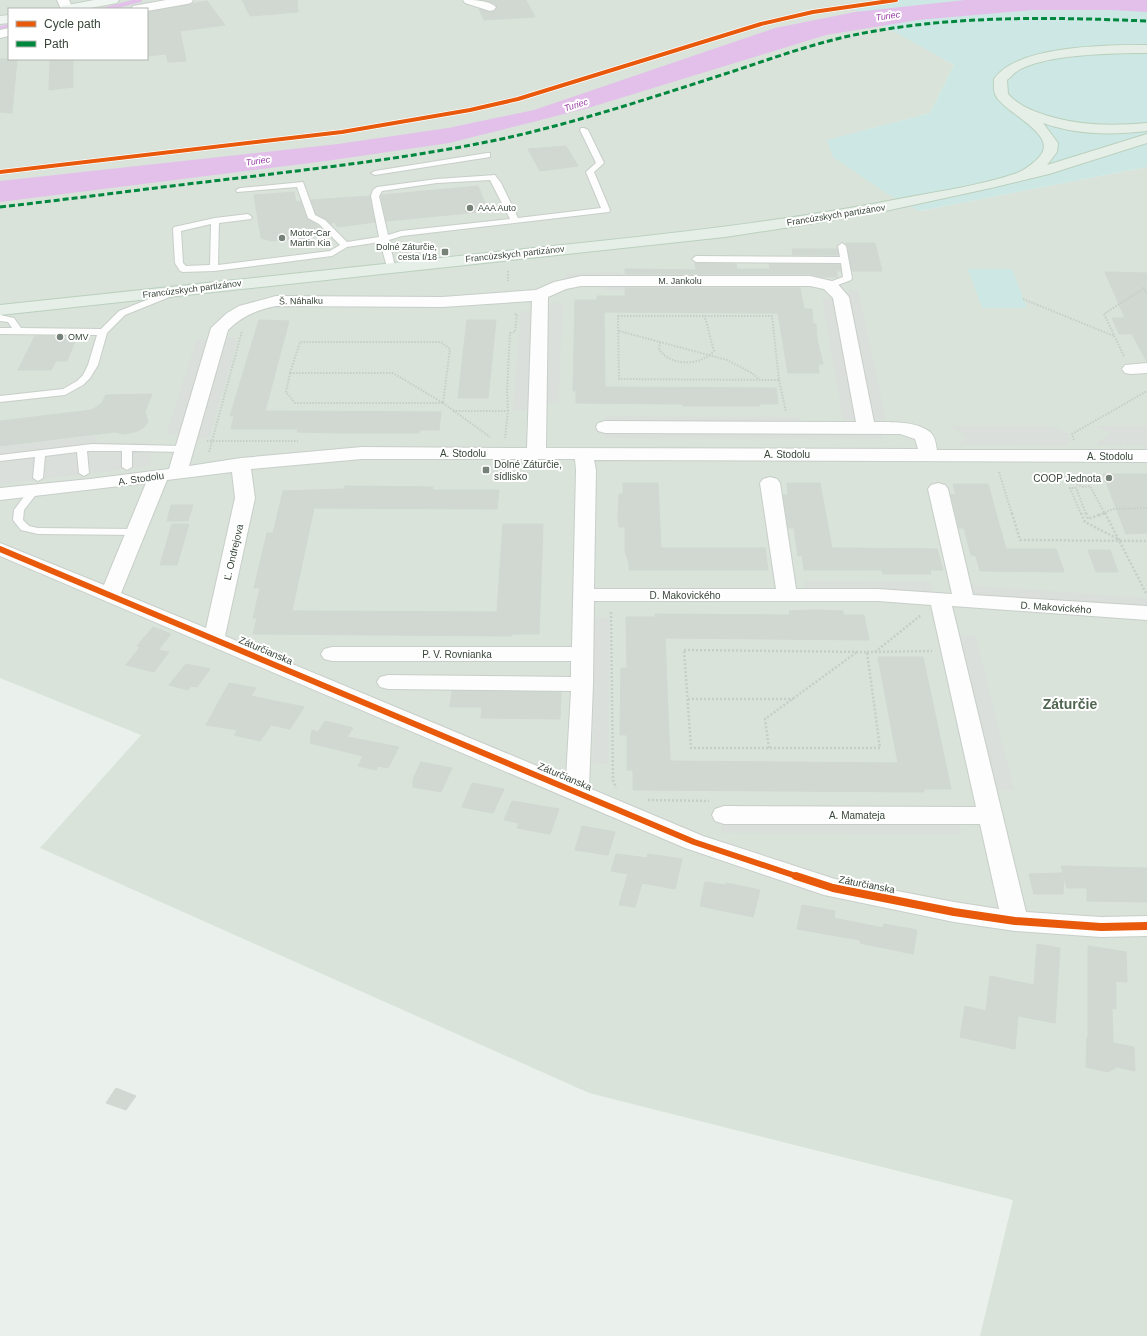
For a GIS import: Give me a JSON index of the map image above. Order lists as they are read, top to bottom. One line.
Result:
{"streets":{"main road":["Francúzskych partizánov"],"street":["M. Jankolu","Š. Náhalku","A. Stodolu","Ľ. Ondrejova","D. Makovického","Záturčianska","P. V. Rovnianka","A. Mamateja"]},"crossings":[["M. Jankolu","Š. Náhalku"],["Š. Náhalku","A. Stodolu"],["Š. Náhalku","Záturčianska"],["A. Stodolu","Ľ. Ondrejova"],["Ľ. Ondrejova","Záturčianska"]],"districts":["Záturčie"],"water":["Turiec"],"places":{"other":["AAA Auto","Motor-Car Martin Kia","OMV","COOP Jednota"],"transit":["Dolné Záturčie, cesta I/18","Dolné Záturčie, sídlisko"]},"legend":["Cycle path","Path"]}
